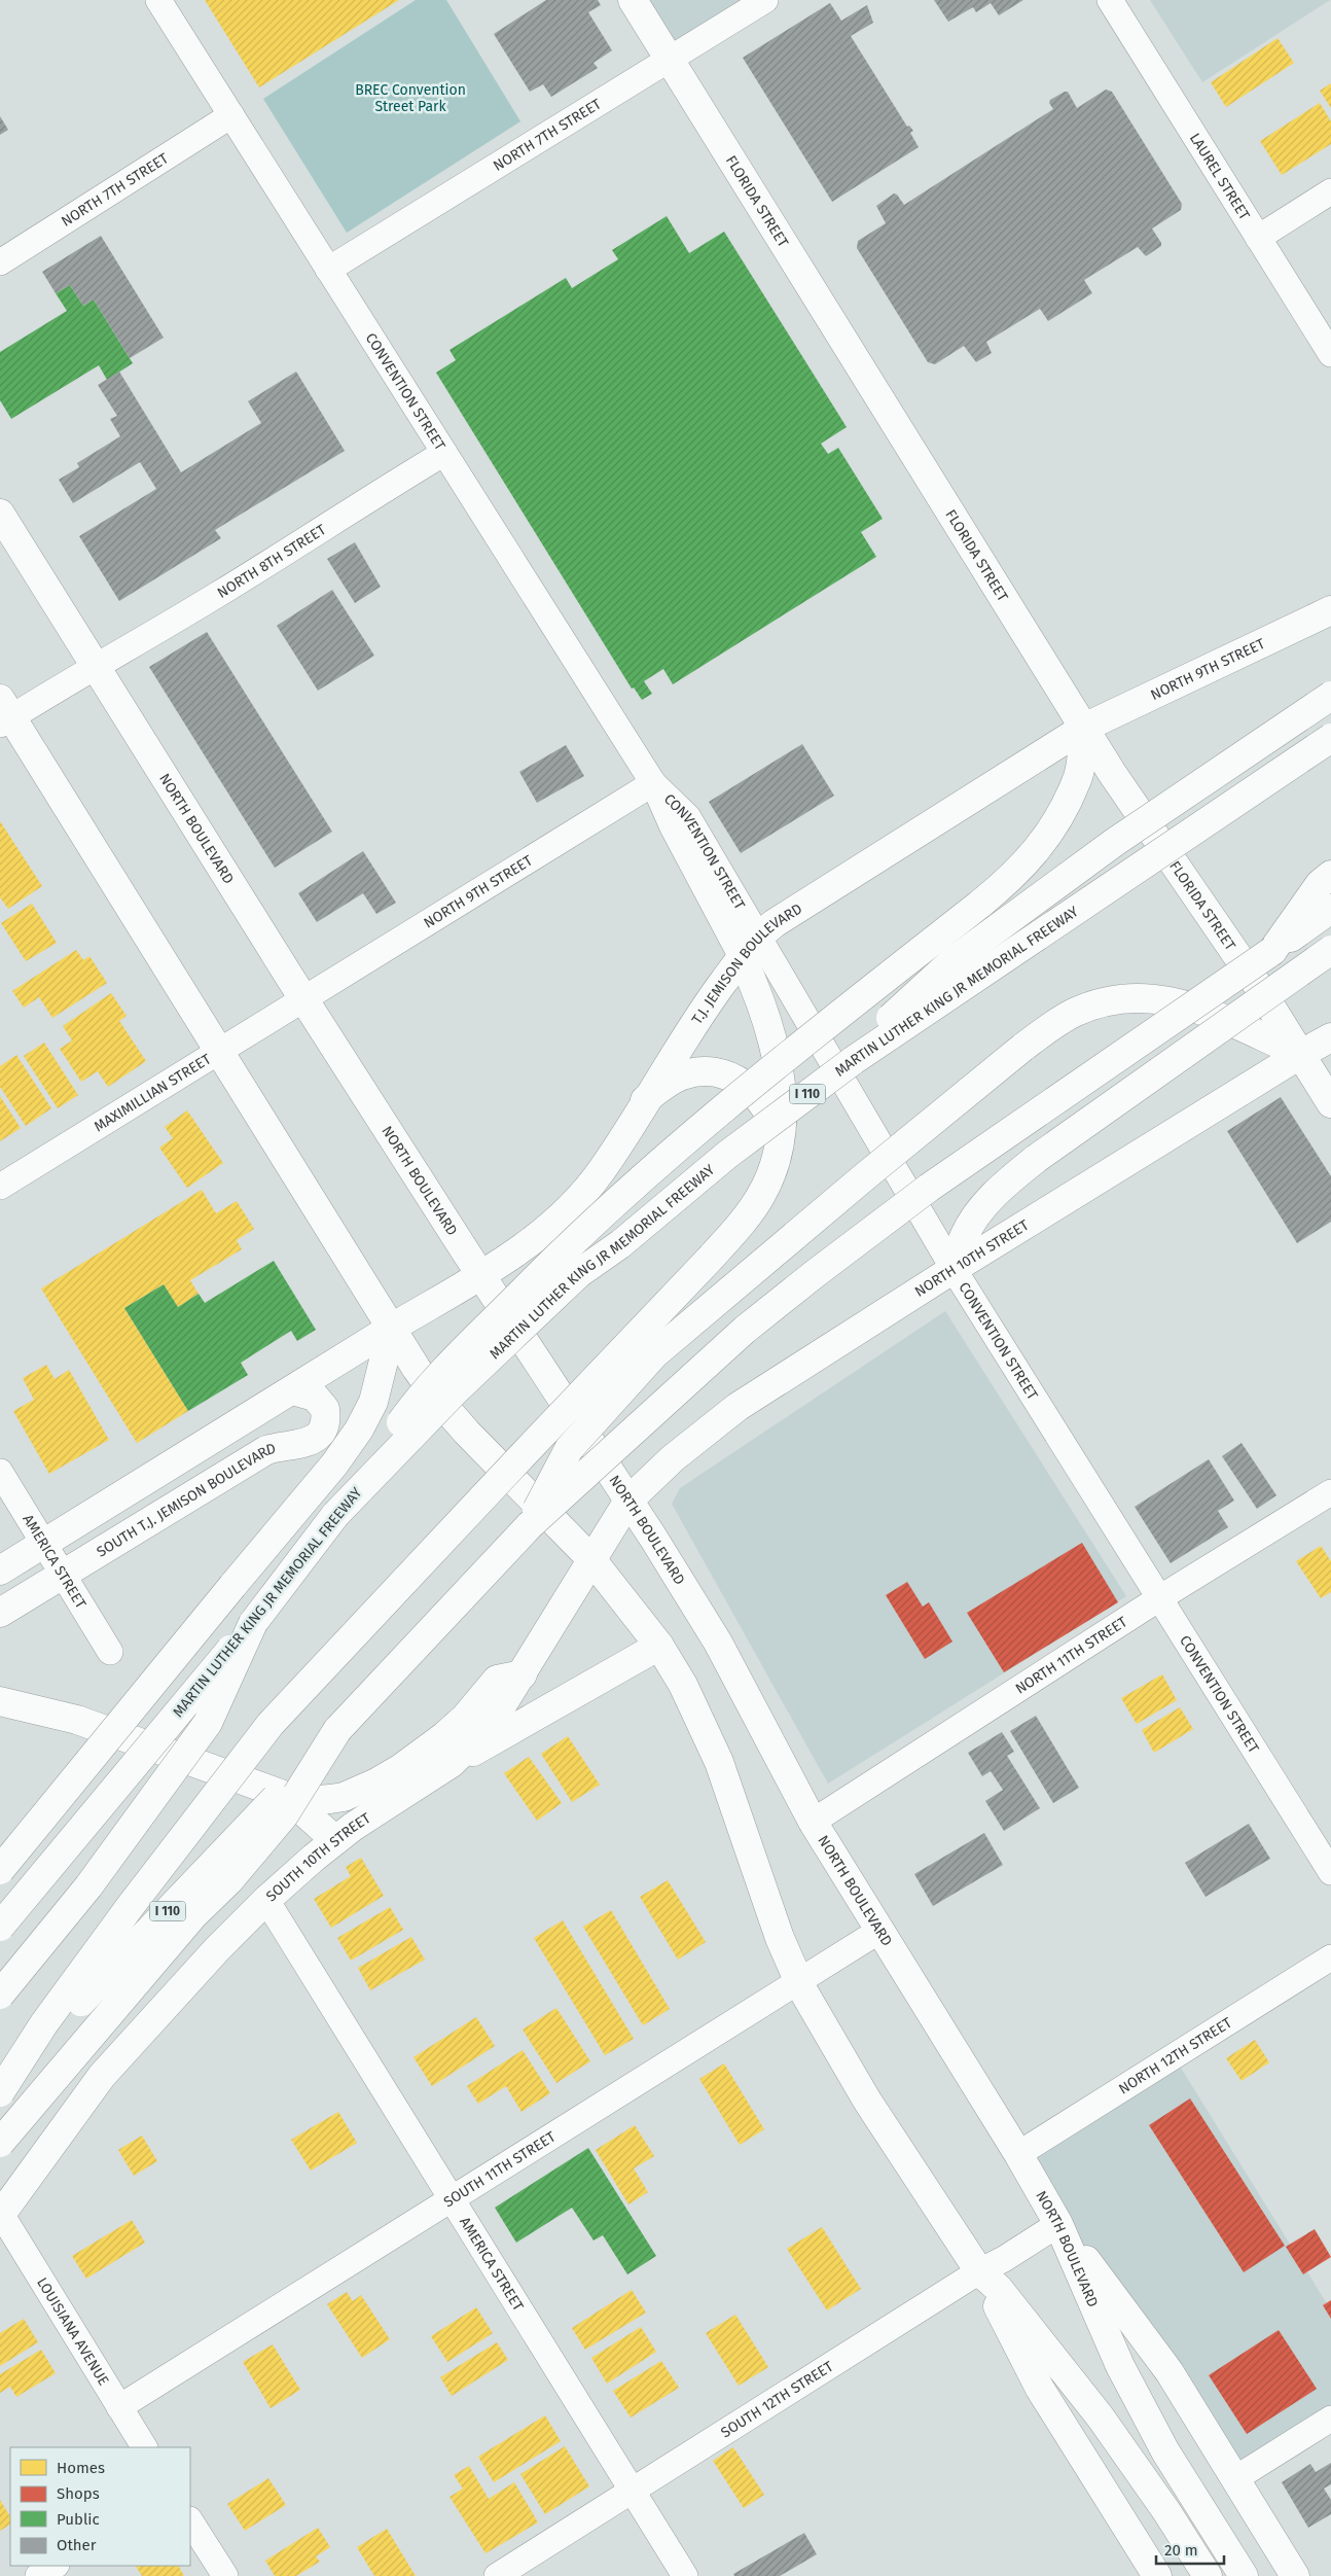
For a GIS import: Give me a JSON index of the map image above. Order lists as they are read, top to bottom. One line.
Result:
{"streets":{"main road":["FLORIDA STREET","NORTH 9TH STREET","NORTH BOULEVARD","T.J. JEMISON BOULEVARD","MARTIN LUTHER KING JR MEMORIAL FREEWAY","I 110","NORTH 10TH STREET","SOUTH T.J. JEMISON BOULEVARD","SOUTH 10TH STREET"],"street":["NORTH 7TH STREET","LAUREL STREET","CONVENTION STREET","NORTH 8TH STREET","MAXIMILLIAN STREET","AMERICA STREET","NORTH 11TH STREET","NORTH 12TH STREET","SOUTH 11TH STREET","LOUISIANA AVENUE","SOUTH 12TH STREET"]},"crossings":[["NORTH 7TH STREET","FLORIDA STREET"],["NORTH 7TH STREET","CONVENTION STREET"],["FLORIDA STREET","NORTH 9TH STREET"],["FLORIDA STREET","T.J. JEMISON BOULEVARD"],["FLORIDA STREET","NORTH 10TH STREET"],["CONVENTION STREET","NORTH 8TH STREET"],["CONVENTION STREET","NORTH 9TH STREET"],["CONVENTION STREET","T.J. JEMISON BOULEVARD"],["CONVENTION STREET","NORTH 10TH STREET"],["CONVENTION STREET","NORTH 11TH STREET"],["NORTH 8TH STREET","NORTH BOULEVARD"],["NORTH 9TH STREET","NORTH BOULEVARD"],["NORTH 9TH STREET","T.J. JEMISON BOULEVARD"],["NORTH 9TH STREET","MAXIMILLIAN STREET"],["NORTH BOULEVARD","T.J. JEMISON BOULEVARD"],["NORTH BOULEVARD","MAXIMILLIAN STREET"],["NORTH BOULEVARD","NORTH 10TH STREET"],["NORTH BOULEVARD","NORTH 11TH STREET"],["NORTH BOULEVARD","SOUTH 10TH STREET"],["NORTH BOULEVARD","NORTH 12TH STREET"],["NORTH BOULEVARD","SOUTH 11TH STREET"],["NORTH BOULEVARD","SOUTH 12TH STREET"],["NORTH 10TH STREET","SOUTH 10TH STREET"],["SOUTH T.J. JEMISON BOULEVARD","AMERICA STREET"],["AMERICA STREET","SOUTH 10TH STREET"],["AMERICA STREET","SOUTH 11TH STREET"],["AMERICA STREET","SOUTH 12TH STREET"],["SOUTH 10TH STREET","LOUISIANA AVENUE"],["SOUTH 11TH STREET","LOUISIANA AVENUE"]],"parks":["BREC Convention Street Park"],"legend":["Homes","Shops","Public","Other"],"scale_bar":"20 m"}
